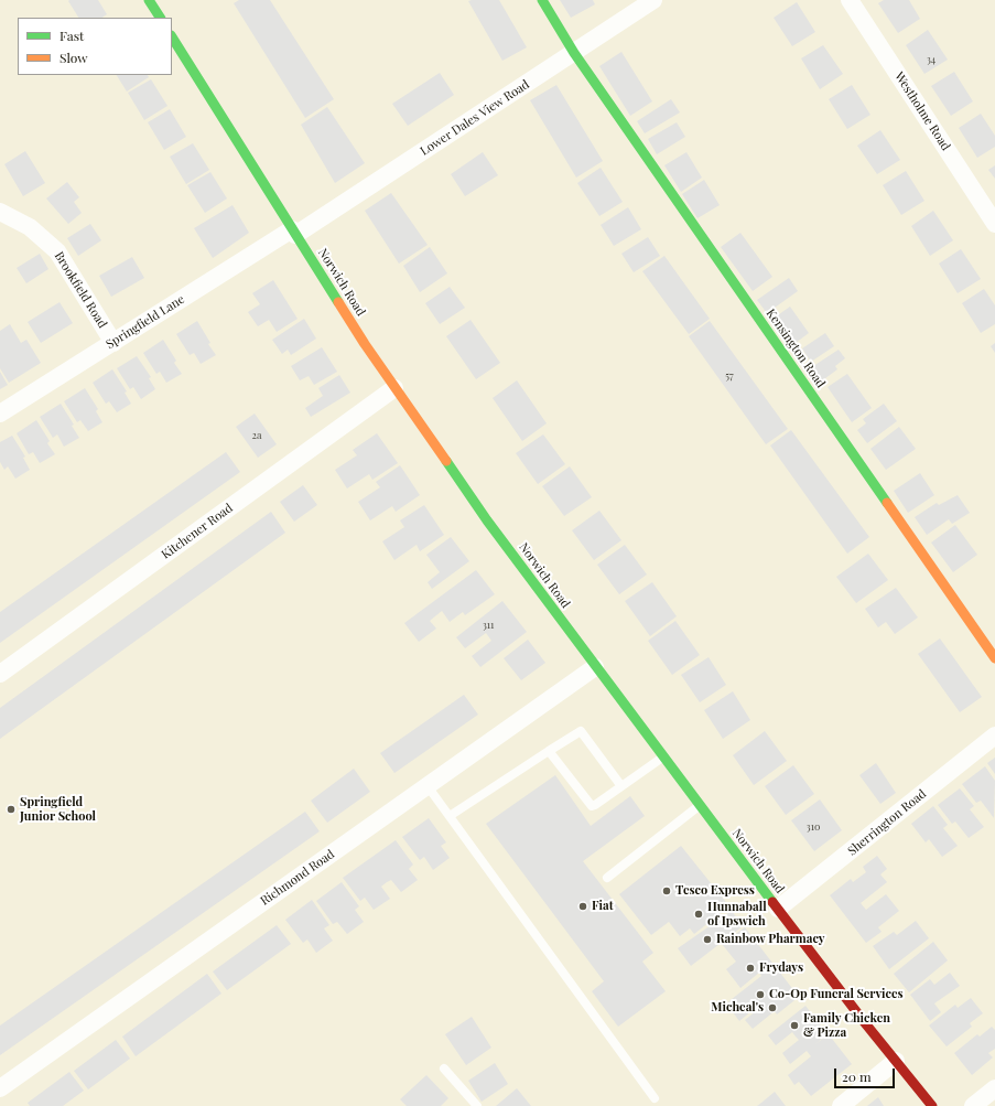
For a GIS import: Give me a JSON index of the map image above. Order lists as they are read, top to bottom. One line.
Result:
{"streets":{"main road":["Norwich Road","Kensington Road"],"street":["Westholme Road","Lower Dales View Road","Brookfield Road","Springfield Lane","Kitchener Road","Sherrington Road","Richmond Road"]},"crossings":[["Lower Dales View Road","Norwich Road"],["Lower Dales View Road","Springfield Lane"],["Lower Dales View Road","Kensington Road"],["Norwich Road","Springfield Lane"],["Norwich Road","Kitchener Road"],["Norwich Road","Sherrington Road"],["Norwich Road","Richmond Road"],["Brookfield Road","Springfield Lane"]],"places":["Springfield Junior School","Tesco Express","Fiat","Hunnaball of Ipswich","Rainbow Pharmacy","Frydays","Co-Op Funeral Services","Micheal's","Family Chicken & Pizza"],"house_numbers":["34","57","2a","311","310"],"legend":["Fast","Slow"],"scale_bar":"20 m"}
